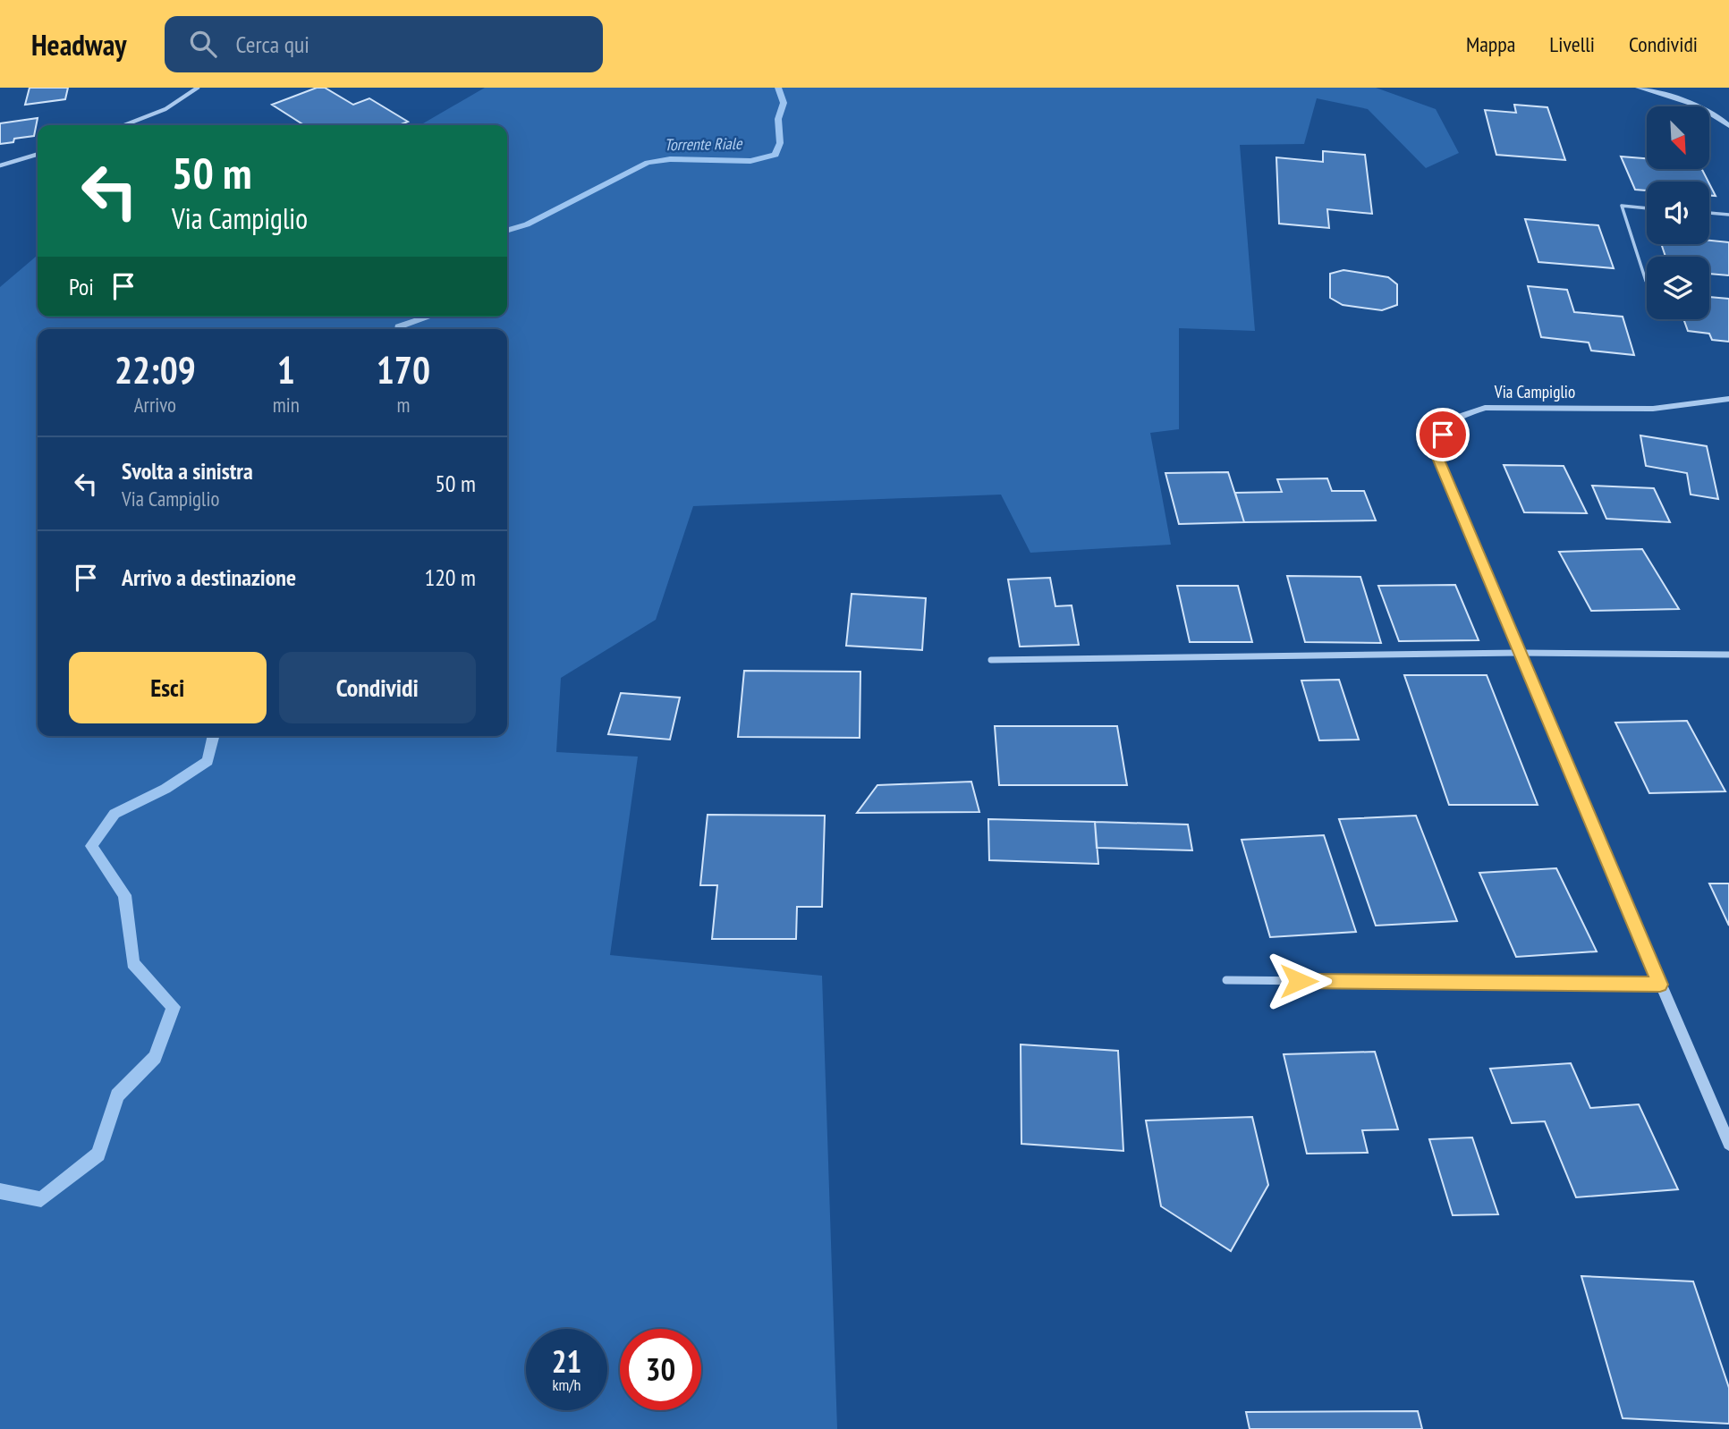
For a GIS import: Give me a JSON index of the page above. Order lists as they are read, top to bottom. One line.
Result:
{"streets":{"street":["Via Campiglio"]},"water":["Torrente Riale"],"north":"bottom right","page":{"header":"Headway","search":"Cerca qui","nav":["Mappa","Livelli","Condividi"],"turn":["50 m","Via Campiglio"],"then":"Poi","eta":["22:09","Arrivo","1","min","170","m"],"list":[{"name":"Svolta a sinistra","note":"Via Campiglio","value":"50 m"},{"name":"Arrivo a destinazione","value":"120 m"}],"buttons":["Esci","Condividi"],"speed":"21 km/h","limit":"30"}}
